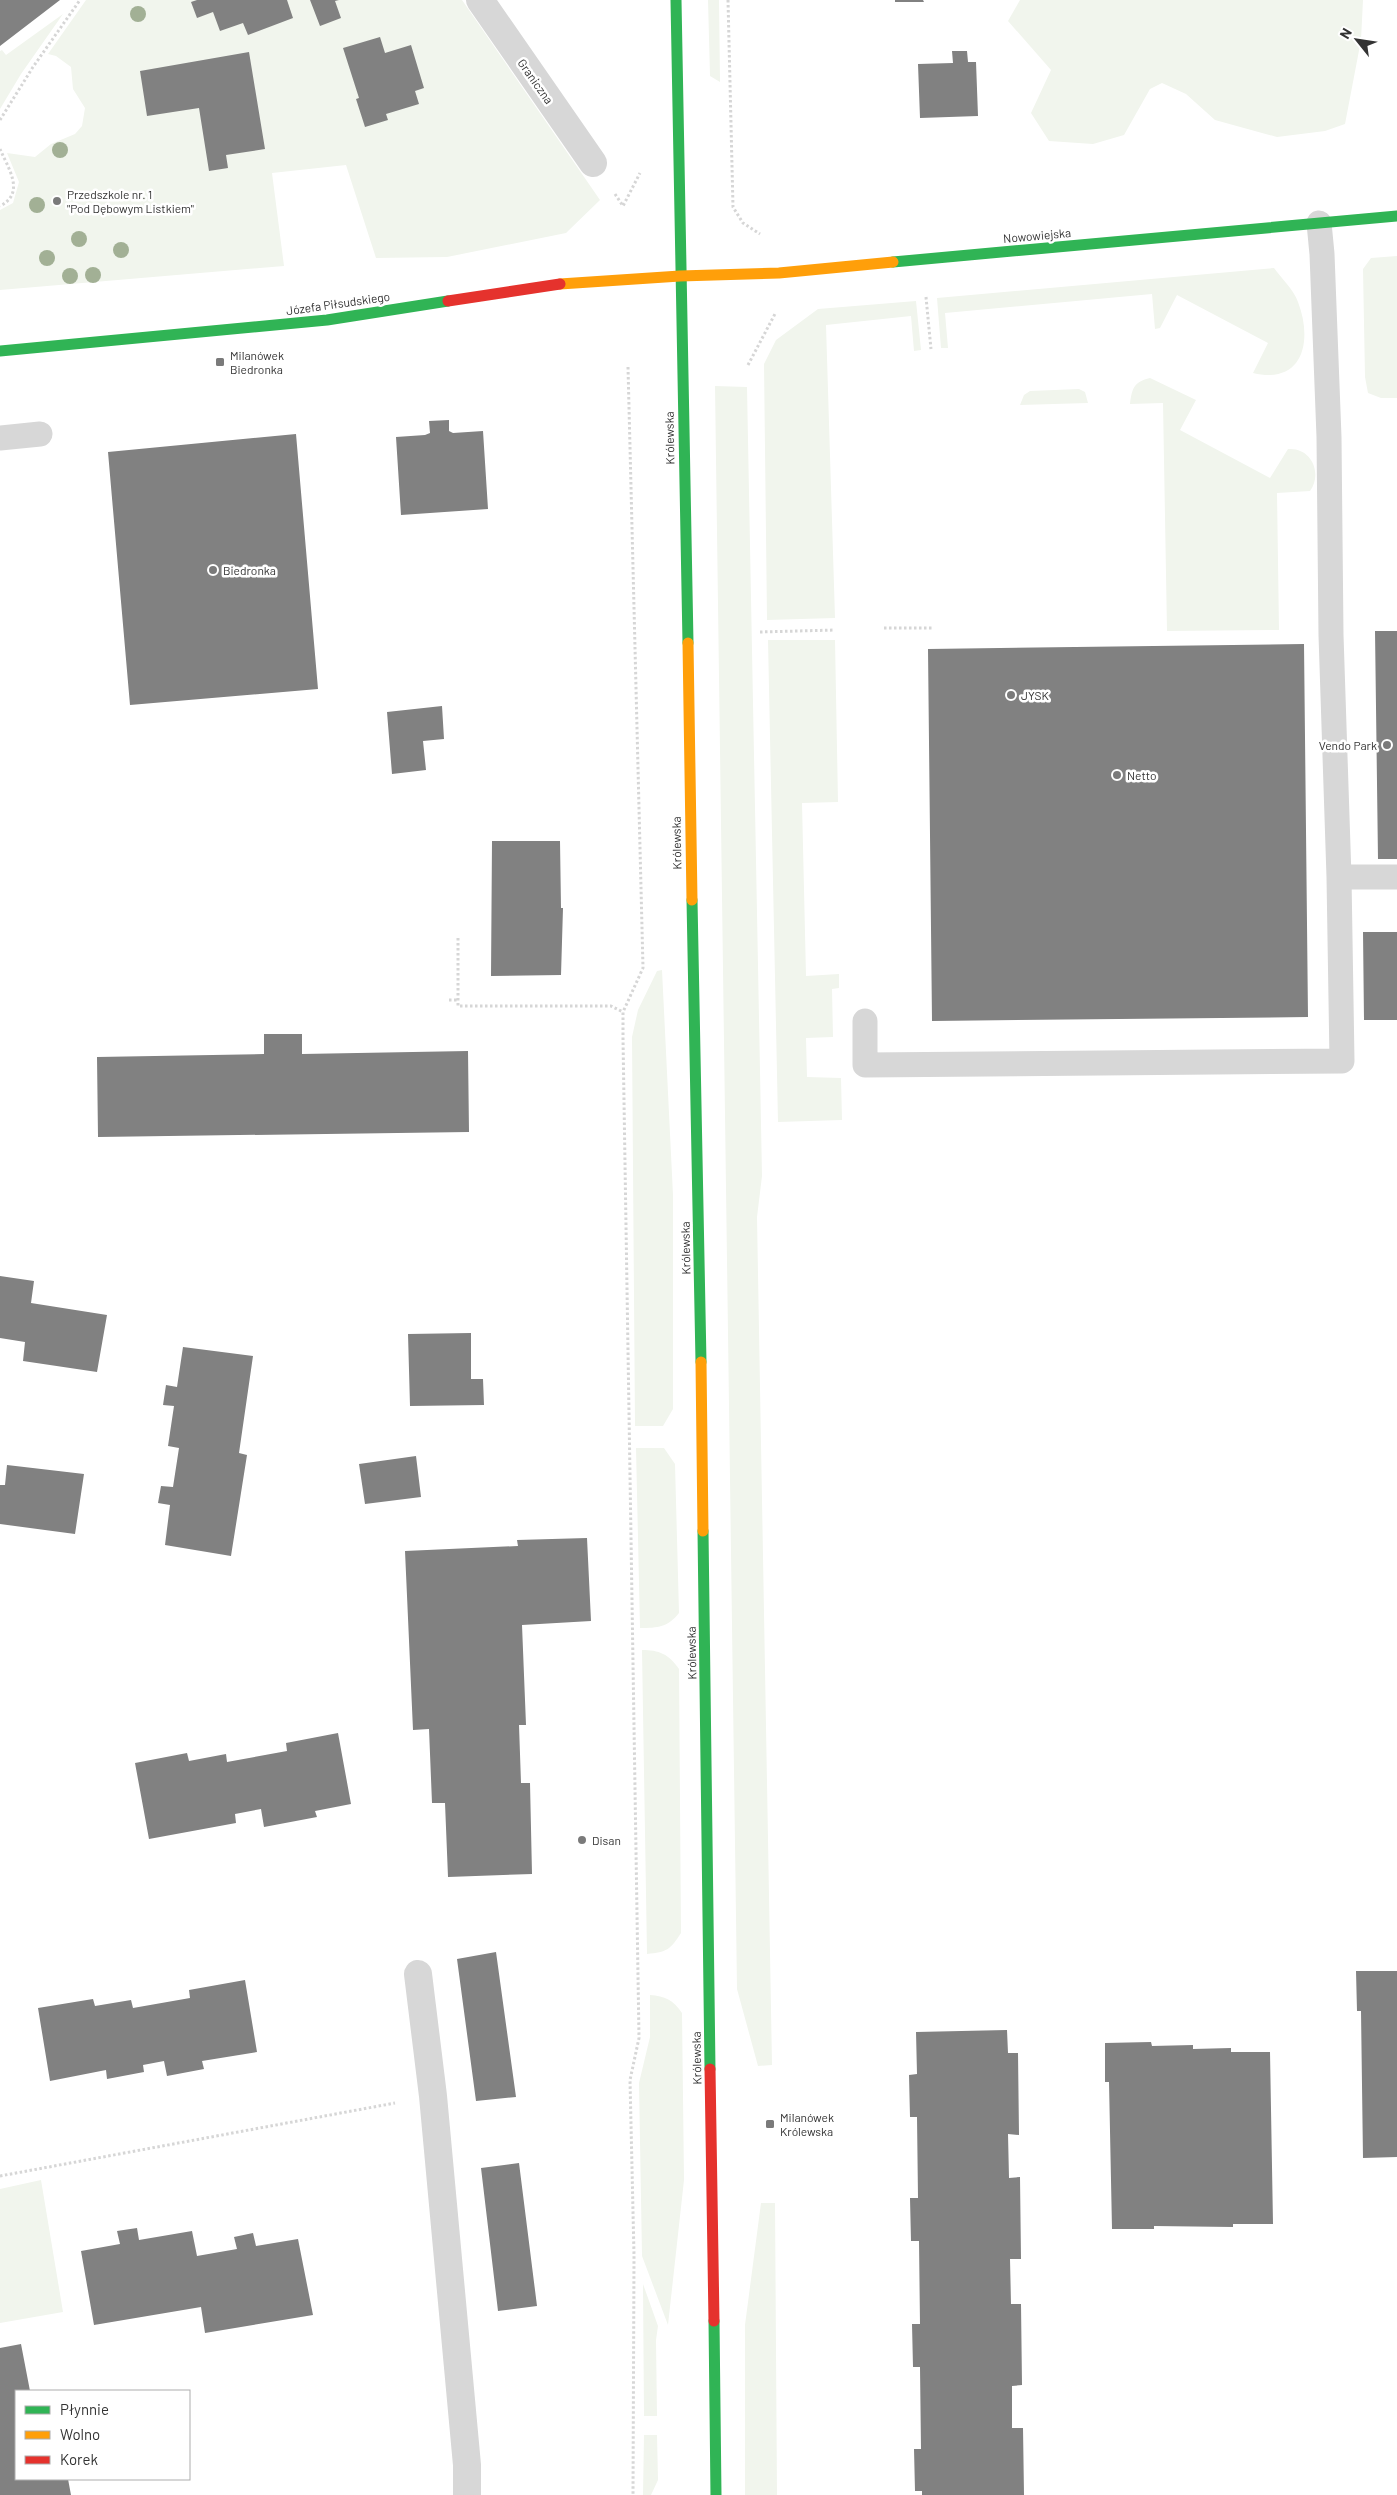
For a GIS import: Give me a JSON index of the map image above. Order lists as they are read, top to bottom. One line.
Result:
{"streets":{"main road":["Nowowiejska","Józefa Piłsudskiego","Królewska"],"street":["Graniczna"]},"crossings":[["Nowowiejska","Józefa Piłsudskiego"],["Nowowiejska","Królewska"],["Józefa Piłsudskiego","Królewska"]],"places":{"other":["Przedszkole nr. 1 \"Pod Dębowym Listkiem\"","Biedronka","JYSK","Vendo Park","Netto","Disan"],"transit":["Milanówek Biedronka","Milanówek Królewska"]},"legend":["Płynnie","Wolno","Korek"],"north":"top left"}
